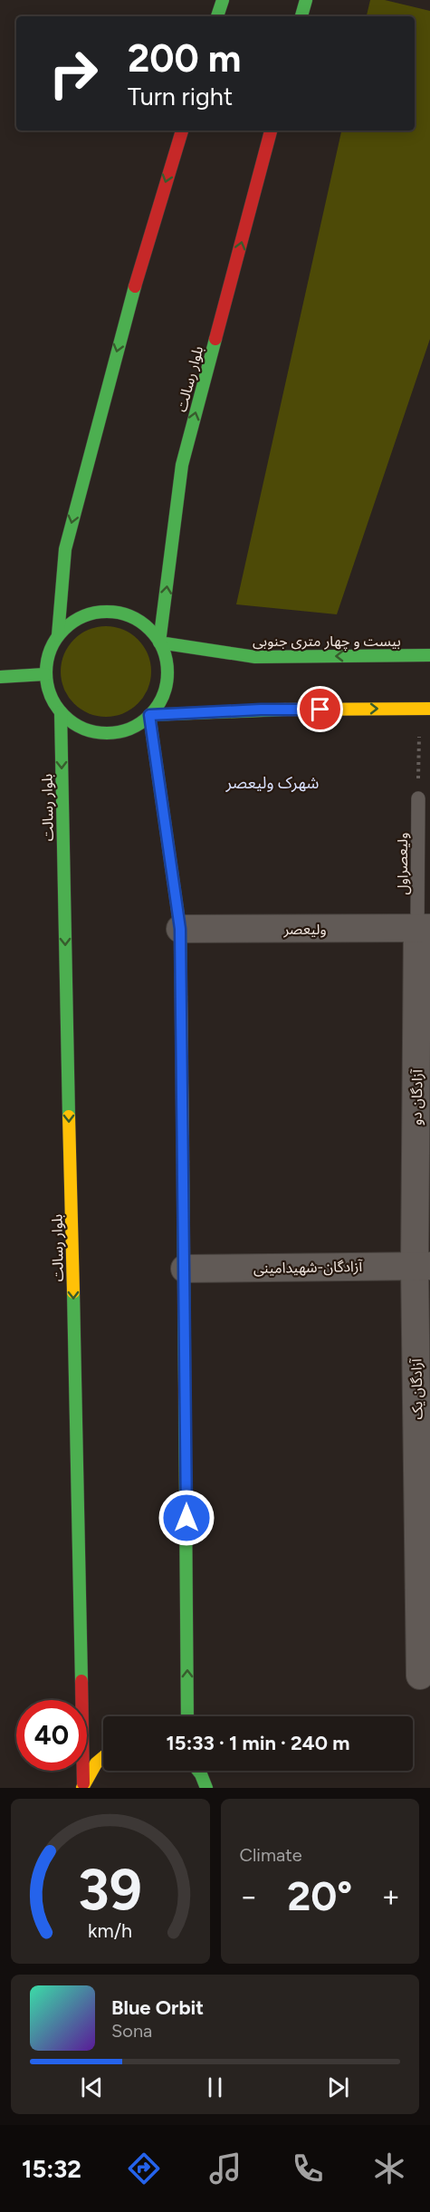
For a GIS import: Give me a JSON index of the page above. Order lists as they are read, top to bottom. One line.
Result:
{"streets":{"street":["بلوار رسالت","بیست و چهار متری جنوبی","ولیعصر","آزادگان دو","آزادگان-شهیدامینی","آزادگان یک"],"lane":["ولیعصراول"]},"crossings":[["بلوار رسالت","بیست و چهار متری جنوبی"],["ولیعصراول","ولیعصر"],["ولیعصراول","آزادگان دو"],["ولیعصر","آزادگان دو"],["آزادگان دو","آزادگان-شهیدامینی"],["آزادگان دو","آزادگان یک"],["آزادگان-شهیدامینی","آزادگان یک"]],"districts":["شهرک ولیعصر"],"page":{"turn":["200 m","Turn right"],"limit":"40","trip":"15:33 · 1 min · 240 m","tile":"Climate","heat":["−","20°","+"],"song":["Blue Orbit","Sona"],"tabs":"15:32","gauge":["39","km/h"]}}
